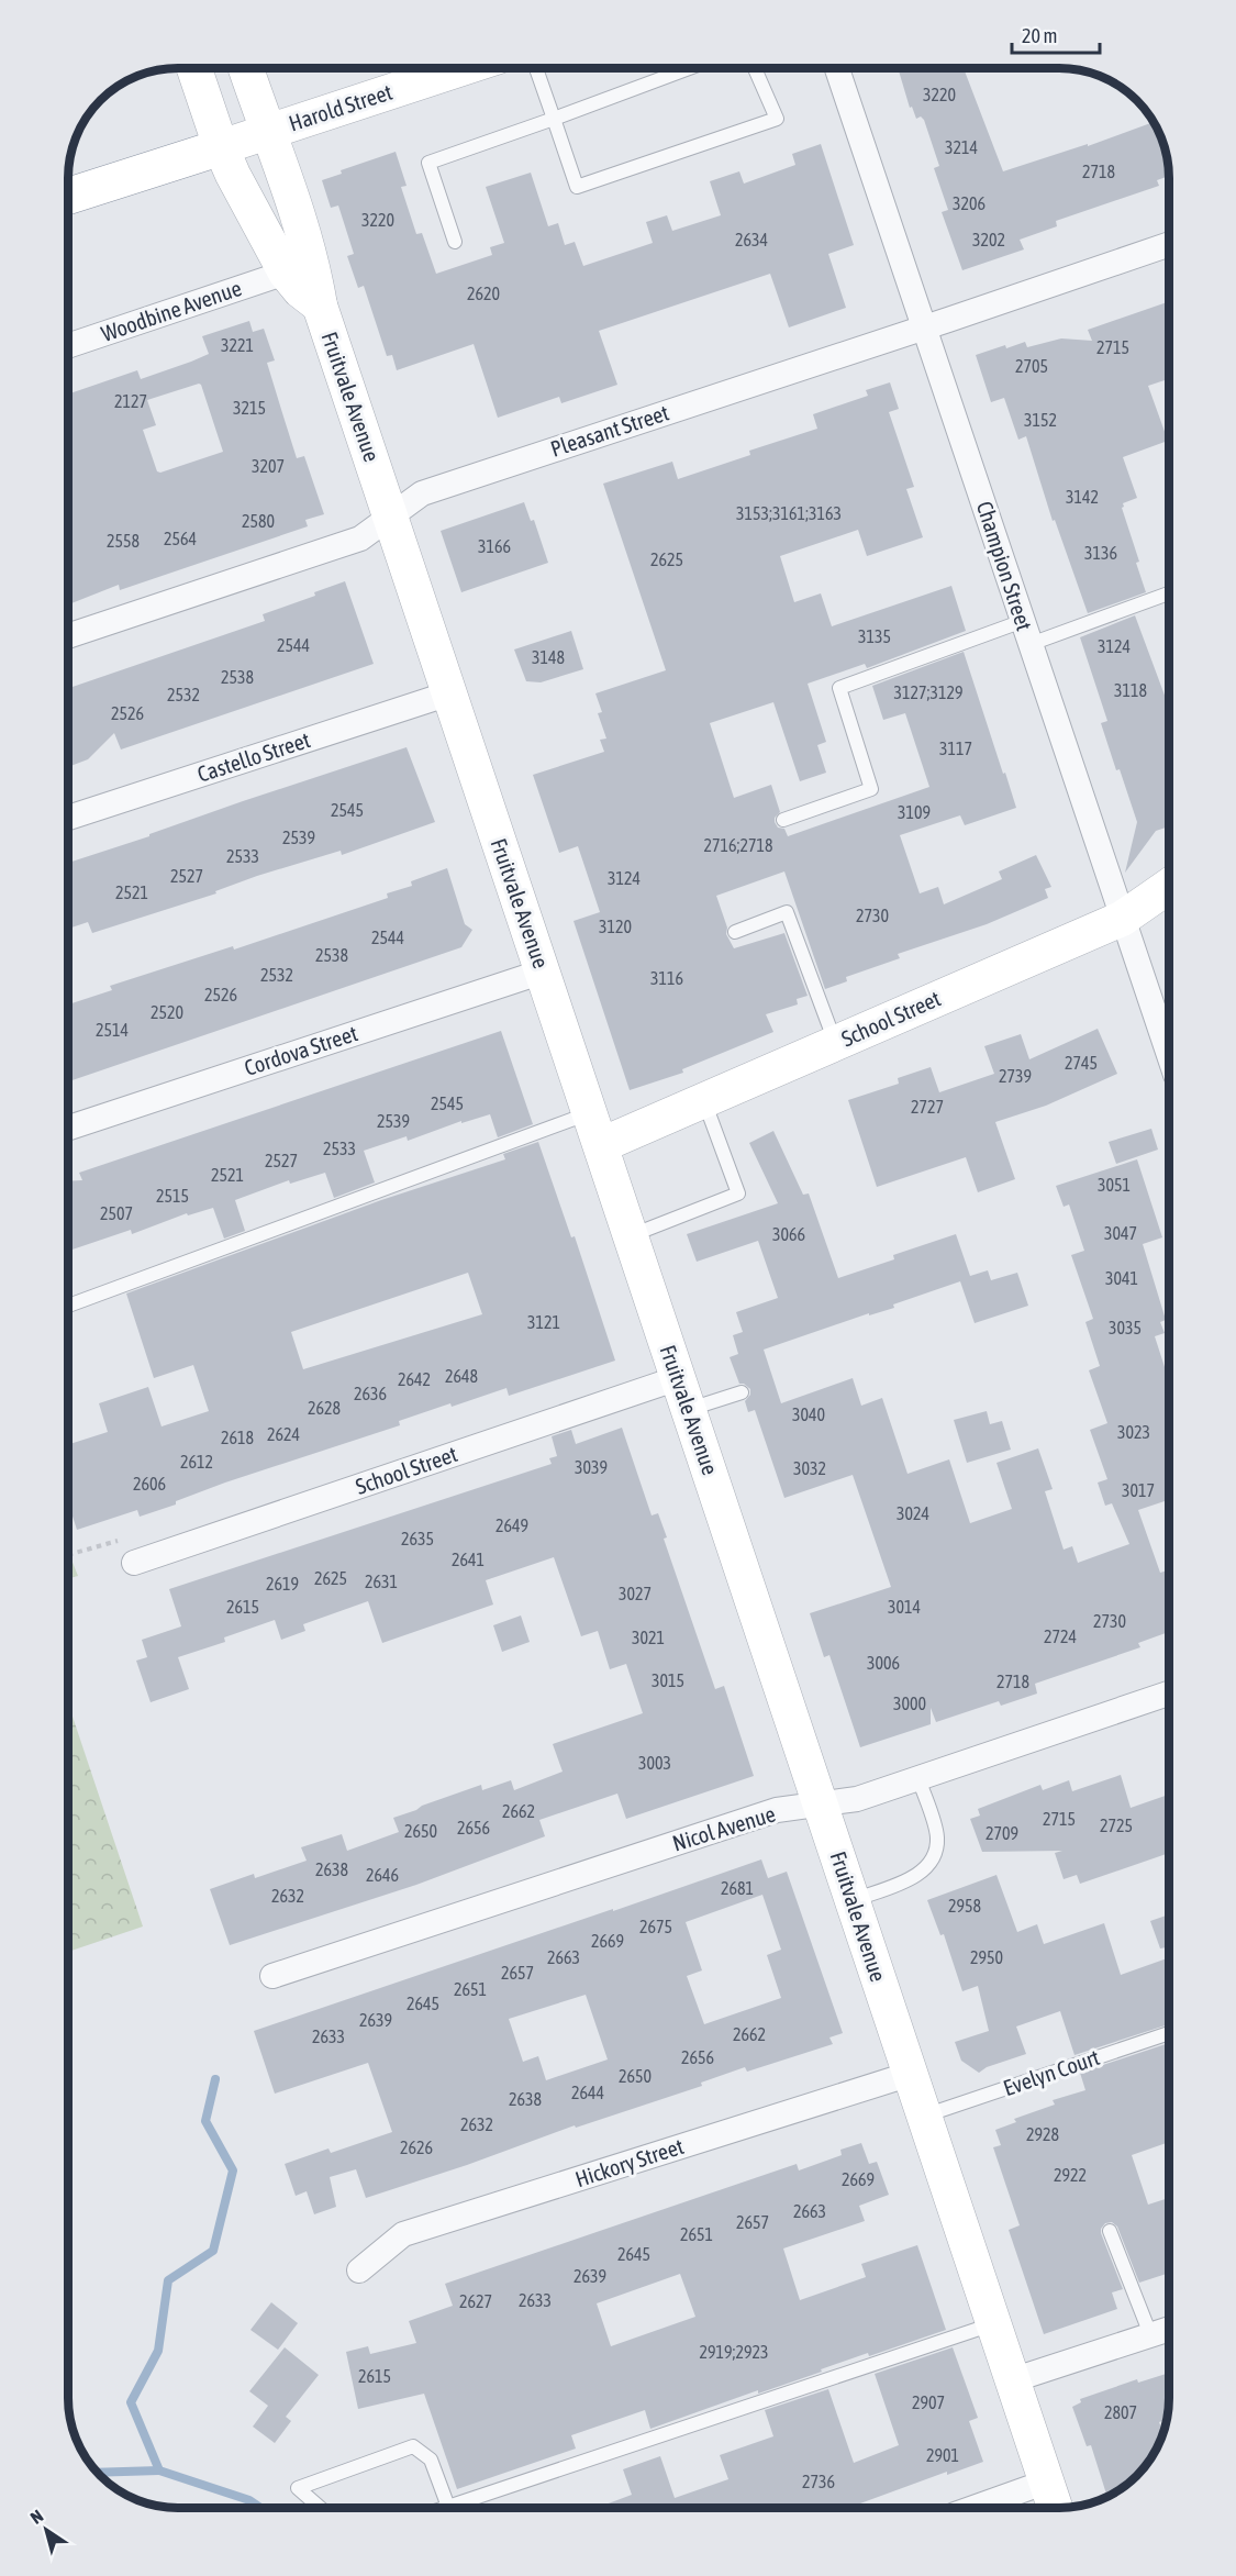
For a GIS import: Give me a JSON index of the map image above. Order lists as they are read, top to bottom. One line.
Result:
{"streets":{"main road":["Harold Street","Fruitvale Avenue","School Street"],"street":["Woodbine Avenue","Pleasant Street","Champion Street","Castello Street","Cordova Street","Nicol Avenue","Hickory Street"],"lane":["Evelyn Court"]},"crossings":[["Harold Street","Fruitvale Avenue"],["Woodbine Avenue","Fruitvale Avenue"],["Fruitvale Avenue","Pleasant Street"],["Fruitvale Avenue","Castello Street"],["Fruitvale Avenue","School Street"],["Fruitvale Avenue","Cordova Street"],["Fruitvale Avenue","Nicol Avenue"],["Fruitvale Avenue","Evelyn Court"],["Fruitvale Avenue","Hickory Street"],["Pleasant Street","Champion Street"],["Champion Street","School Street"]],"house_numbers":["3220","3214","2718","3206","3220","2634","3202","2620","3221","2715","2705","2127","3215","3152","3207","3142","3153;3161;3163","2580","2564","2558","3166","3136","2625","3135","2544","3124","3148","2538","3118","3127;3129","2532","2526","3117","2545","3109","2539","2716;2718","2533","2527","3124","2521","2730","3120","2544","2538","2532","3116","2526","2520","2514","2745","2739","2545","2727","2539","2533","2527","2521","3051","2515","2507","3047","3066","3041","3121","3035","2648","2642","2636","2628","3040","3023","2624","2618","2612","3039","3032","2606","3017","3024","2649","2635","2641","2625","2631","2619","3027","2615","3014","2730","2724","3021","3006","3015","2718","3000","3003","2662","2715","2725","2656","2650","2709","2638","2646","2681","2632","2958","2675","2669","2663","2950","2657","2651","2645","2639","2662","2633","2656","2650","2644","2638","2632","2928","2626","2922","2669","2663","2657","2651","2645","2639","2633","2627","2919;2923","2615","2907","2807","2901","2736"],"scale_bar":"20 m","north":"top left"}
